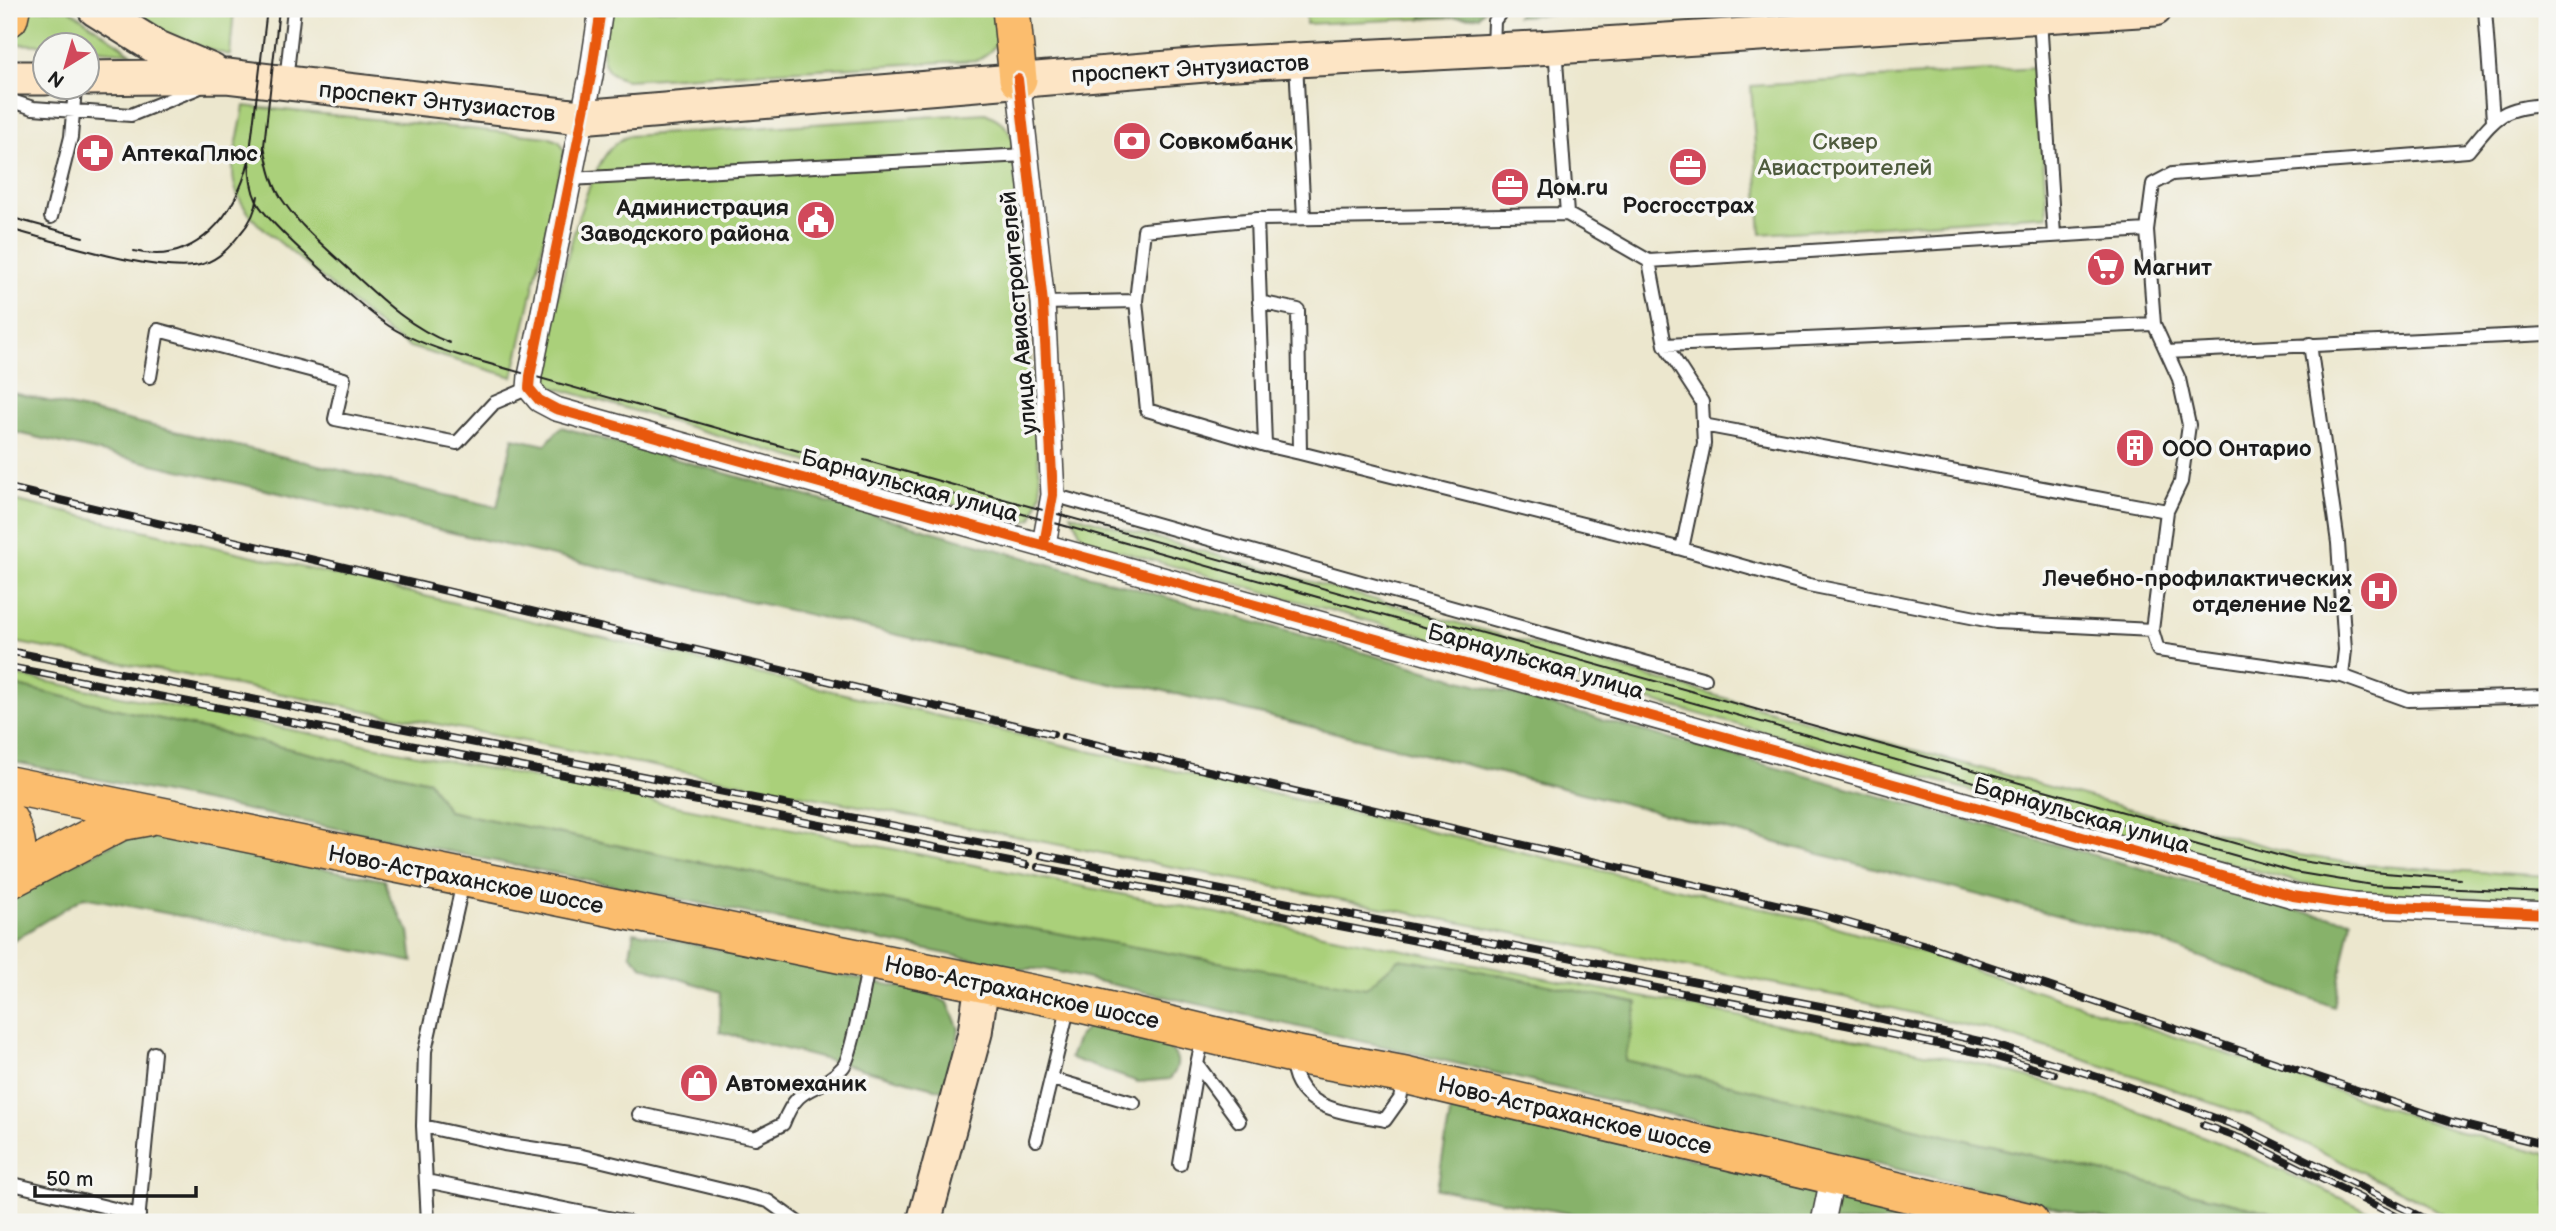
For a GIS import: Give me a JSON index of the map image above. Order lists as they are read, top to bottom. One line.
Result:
{"streets":{"main road":["проспект Энтузиастов","улица Авиастроителей","Ново-Астраханское шоссе"],"street":["Барнаульская улица"]},"crossings":[["проспект Энтузиастов","улица Авиастроителей"],["улица Авиастроителей","Барнаульская улица"]],"parks":["Сквер Авиастроителей"],"places":{"bank":["Совкомбанк"],"pharmacy":["АптекаПлюс"],"office":["Росгосстрах","Дом.ru"],"public building":["Администрация Заводского района"],"supermarket":["Магнит"],"building":["ООО Онтарио"],"hospital":["Лечебно-профилактических отделение №2"],"shop":["Автомеханик"]},"scale_bar":"50 m","north":"bottom left"}
